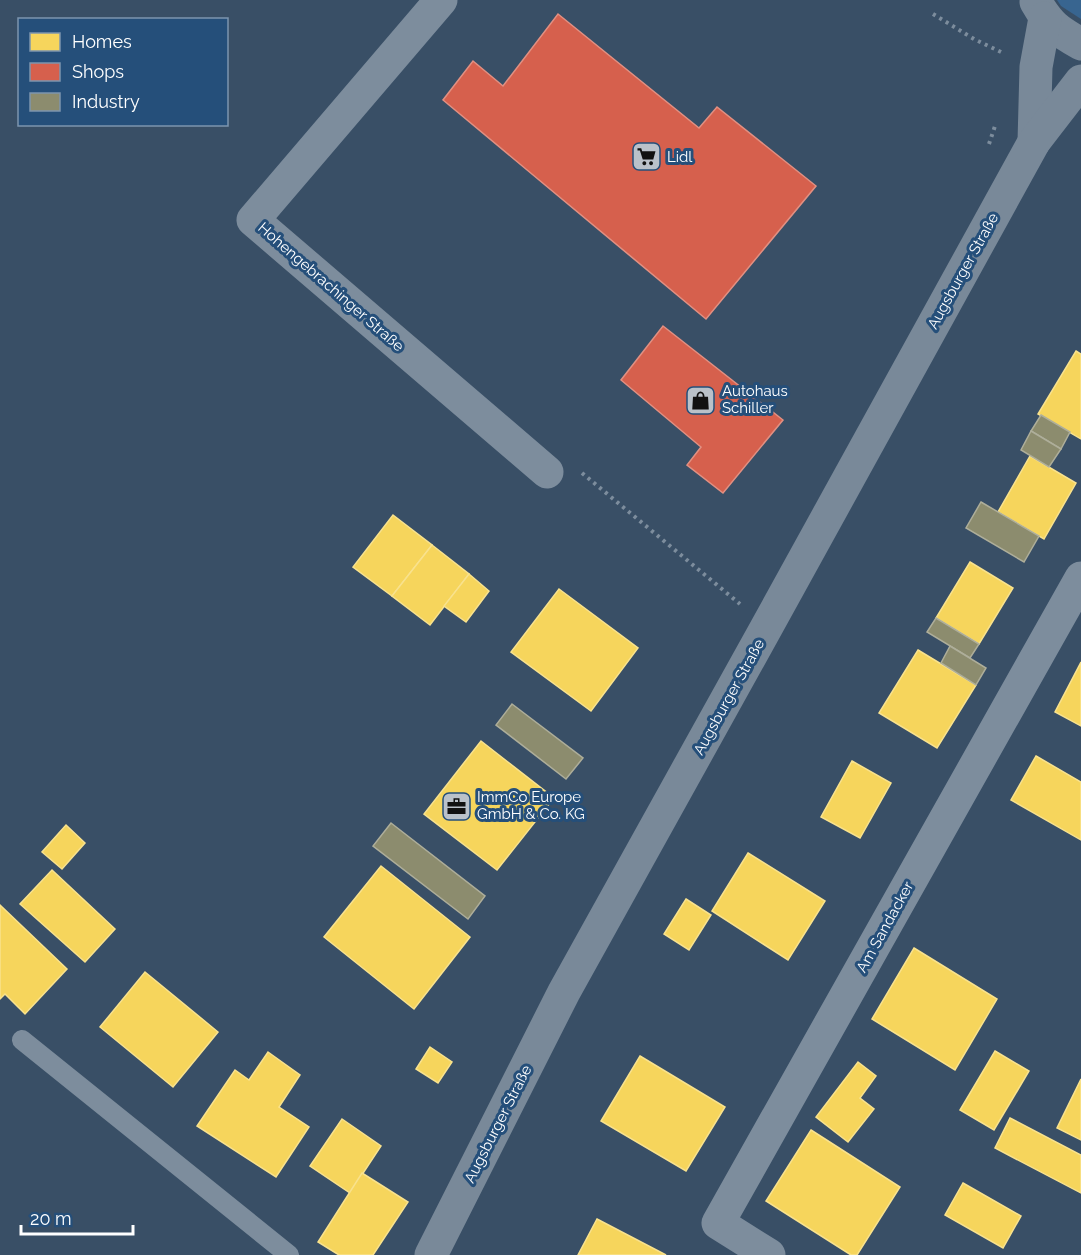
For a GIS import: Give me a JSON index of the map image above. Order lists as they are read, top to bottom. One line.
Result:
{"streets":{"street":["Augsburger Straße","Hohengebrachinger Straße","Am Sandacker"]},"places":{"supermarket":["Lidl"],"shop":["Autohaus Schiller"],"office":["ImmCo Europe GmbH & Co. KG"]},"legend":["Homes","Shops","Industry"],"scale_bar":"20 m"}
